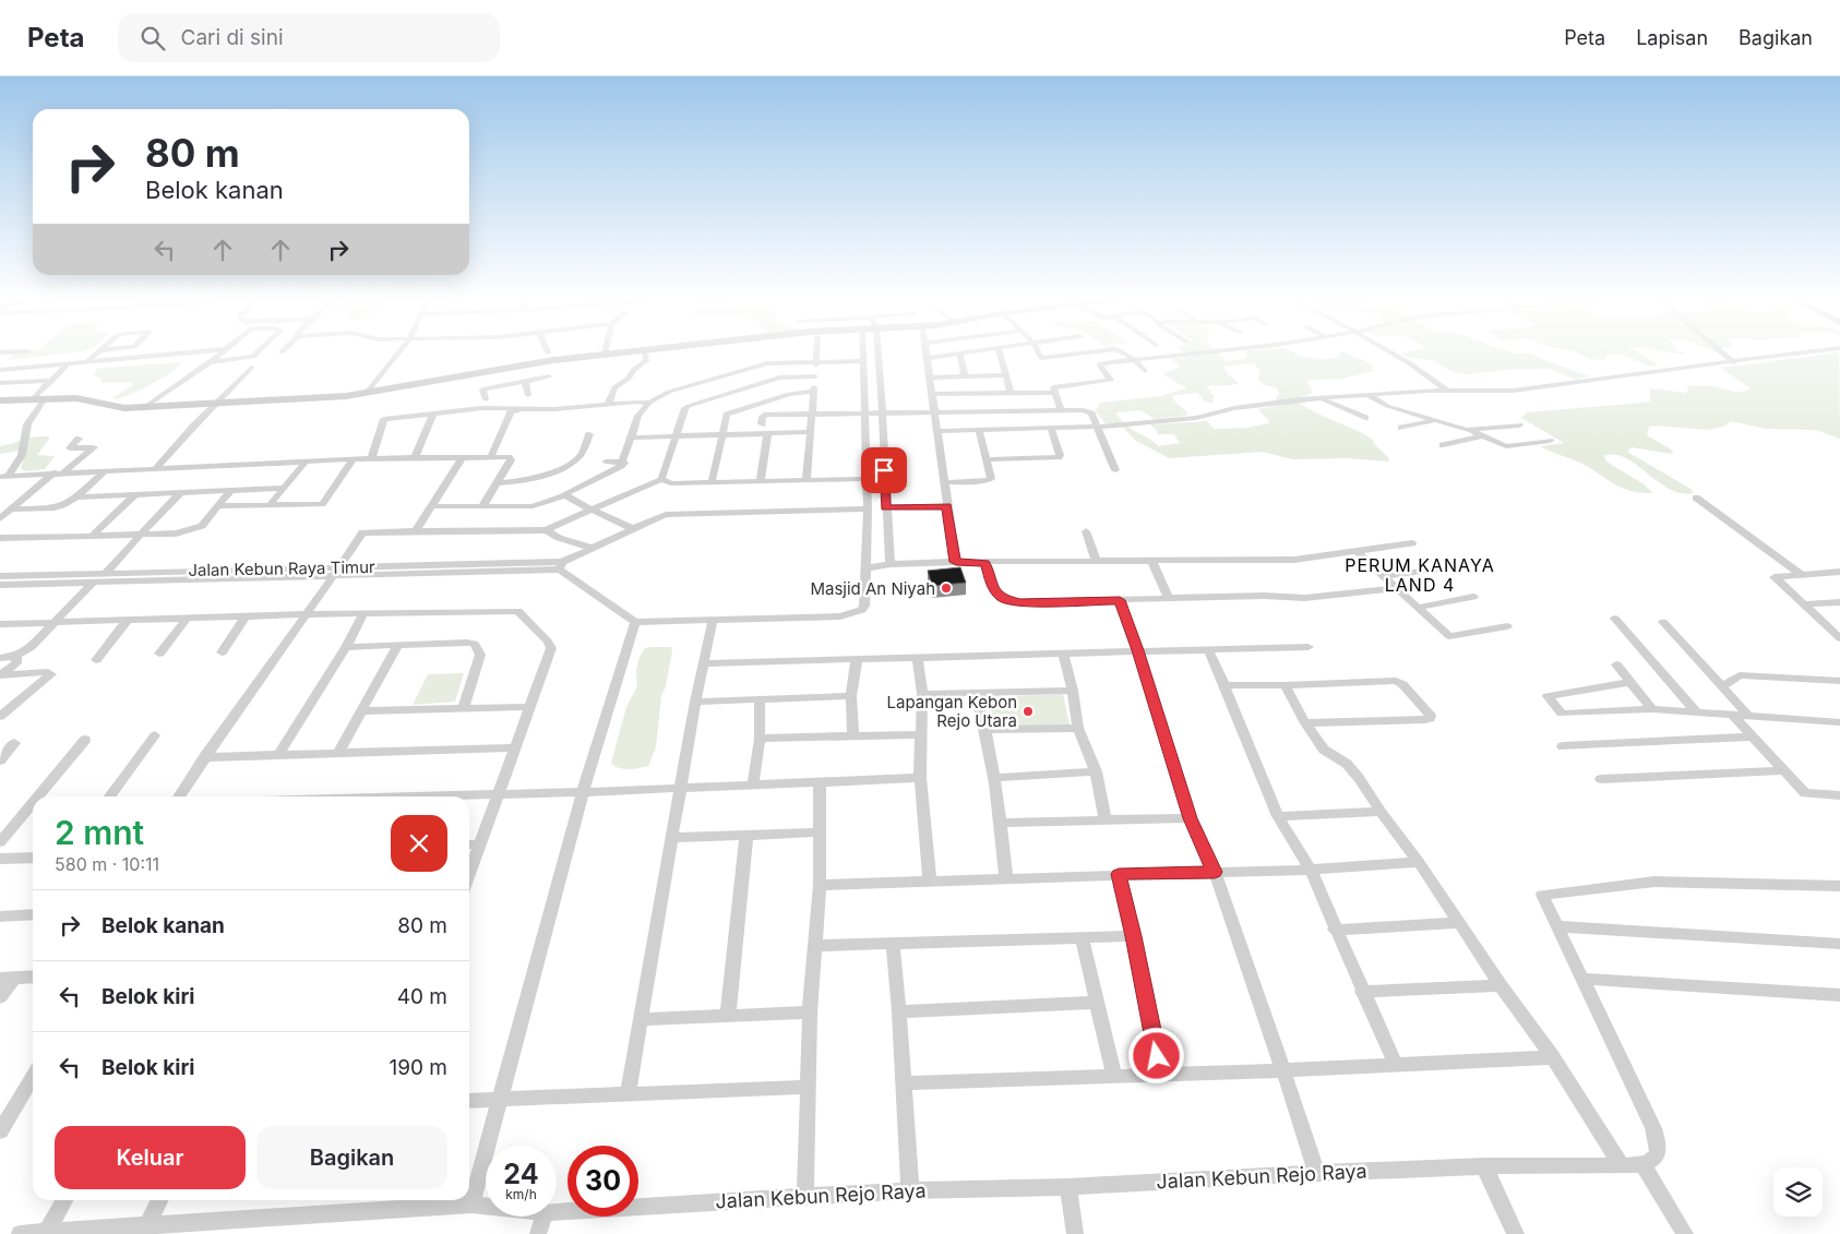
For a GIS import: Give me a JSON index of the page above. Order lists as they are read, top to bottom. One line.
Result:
{"streets":{"street":["Jalan Kebun Raya Timur","Jalan Kebun Rejo Raya"]},"districts":["PERUM KANAYA LAND 4"],"places":["Masjid An Niyah","Lapangan Kebon Rejo Utara"],"page":{"header":"Peta","search":"Cari di sini","nav":["Peta","Lapisan","Bagikan"],"turn":["80 m","Belok kanan"],"heading":["2 mnt","580 m · 10:11"],"list":[{"name":"Belok kanan","value":"80 m"},{"name":"Belok kiri","value":"40 m"},{"name":"Belok kiri","value":"190 m"}],"buttons":["Keluar","Bagikan"],"speed":"24 km/h","limit":"30"}}
